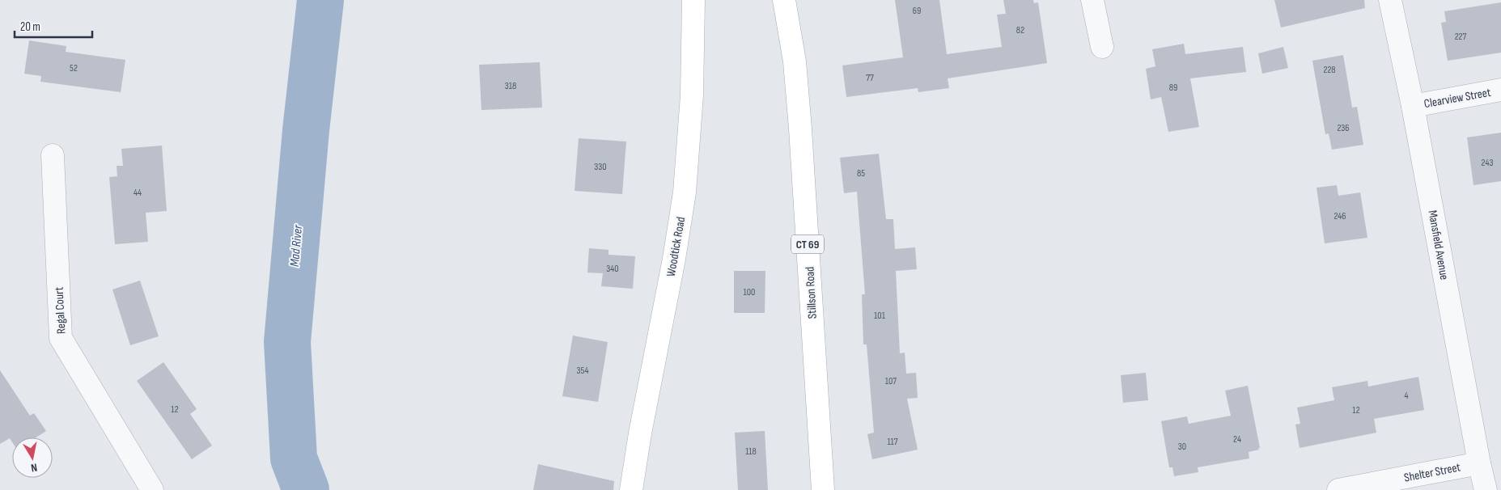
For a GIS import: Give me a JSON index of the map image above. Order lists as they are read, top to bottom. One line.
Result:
{"streets":{"main road":["CT 69","Woodtick Road","Stillson Road"],"street":["Clearview Street","Mansfield Avenue","Regal Court","Shelter Street"]},"crossings":[["Clearview Street","Mansfield Avenue"],["Mansfield Avenue","Shelter Street"]],"water":["Mad River"],"house_numbers":["69","82","227","52","228","77","318","89","236","243","330","85","44","246","340","100","101","354","107","4","12","12","24","117","30","118"],"scale_bar":"20 m","north":"bottom"}
